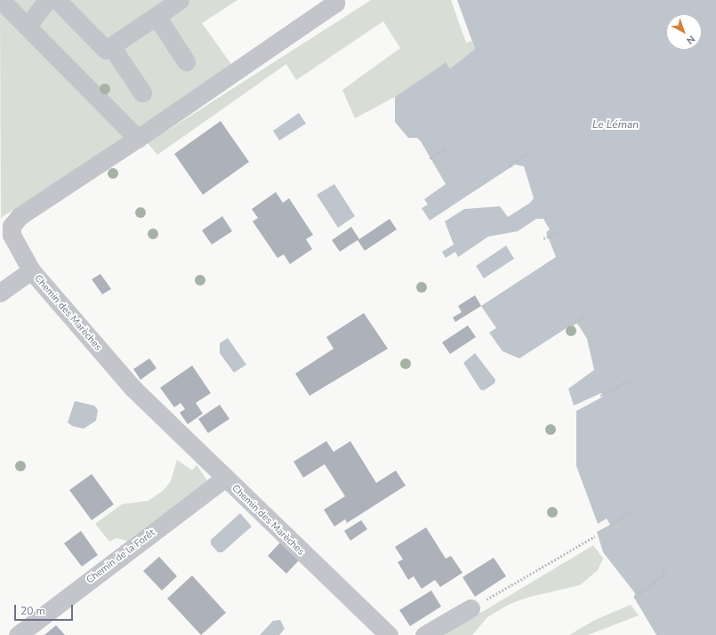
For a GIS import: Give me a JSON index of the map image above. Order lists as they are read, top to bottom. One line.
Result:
{"streets":{"street":["Chemin des Marèches","Chemin de la Forêt"]},"crossings":[["Chemin des Marèches","Chemin de la Forêt"]],"water":["Le Léman"],"scale_bar":"20 m","north":"bottom right"}
